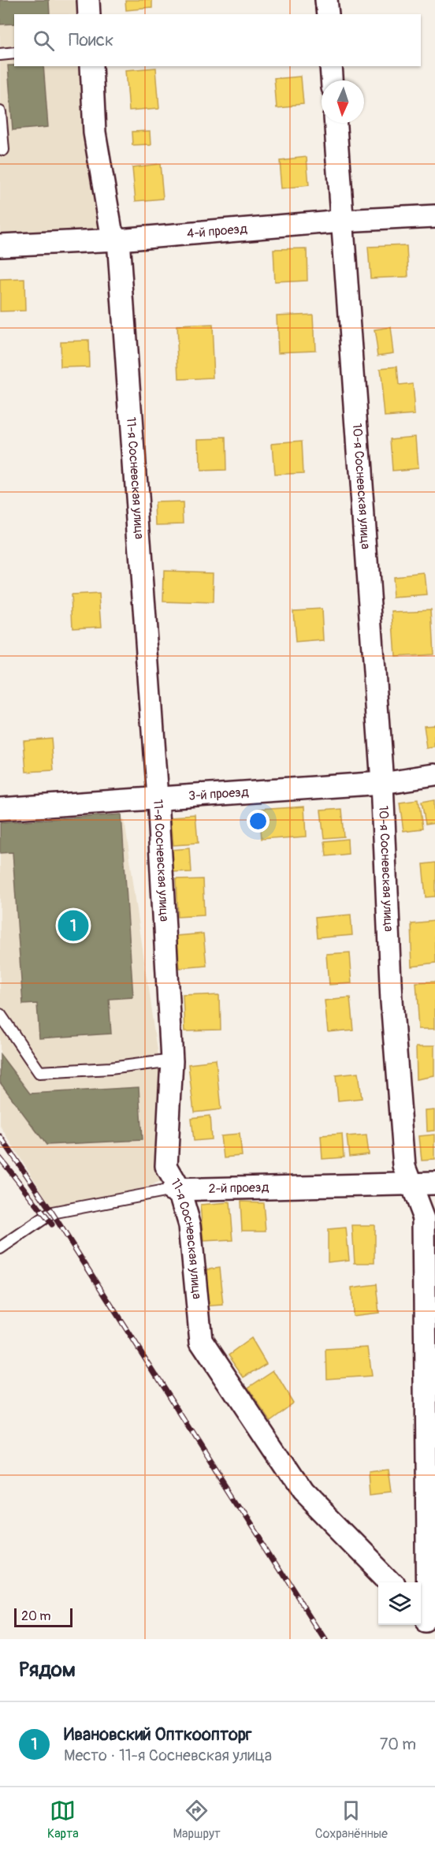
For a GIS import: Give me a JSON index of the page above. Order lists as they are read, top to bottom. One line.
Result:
{"streets":{"street":["4-й проезд","11-я Сосневская улица","10-я Сосневская улица","3-й проезд","2-й проезд"]},"crossings":[["4-й проезд","11-я Сосневская улица"],["4-й проезд","10-я Сосневская улица"],["11-я Сосневская улица","3-й проезд"],["11-я Сосневская улица","2-й проезд"],["10-я Сосневская улица","3-й проезд"],["10-я Сосневская улица","2-й проезд"]],"scale_bar":"20 m","north":"bottom","page":{"search":"Поиск","pins":"1","scale":"20 m","heading":"Рядом","list":[{"mark":"1","name":"Ивановский Опткоопторг","note":"Место · 11-я Сосневская улица","value":"70 m"}],"nav":["Карта","Маршрут","Сохранённые"]}}
